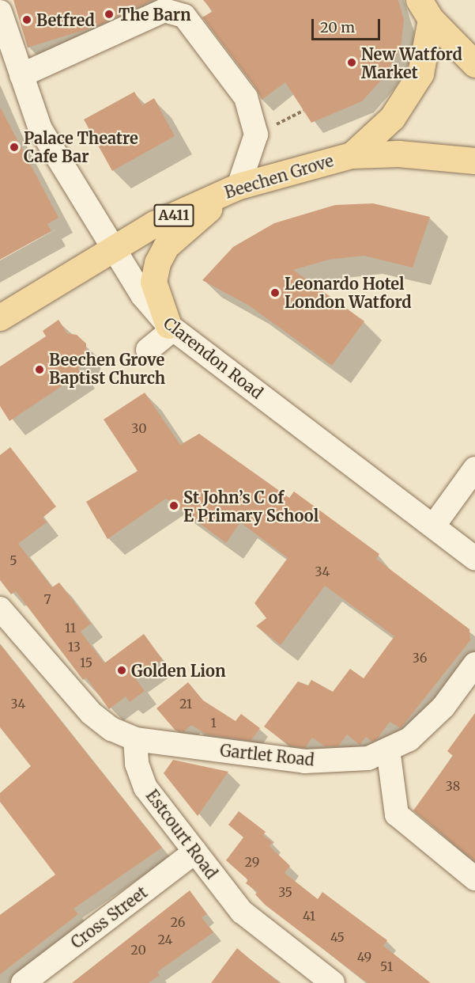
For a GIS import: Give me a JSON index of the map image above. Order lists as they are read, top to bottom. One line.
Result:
{"streets":{"main road":["Beechen Grove","A411"],"street":["Clarendon Road","Gartlet Road","Estcourt Road","Cross Street"]},"crossings":[["Beechen Grove","A411"],["Beechen Grove","Clarendon Road"],["Gartlet Road","Estcourt Road"],["Estcourt Road","Cross Street"]],"places":["The Barn","Betfred","New Watford Market","Palace Theatre Cafe Bar","Leonardo Hotel London Watford","Beechen Grove Baptist Church","St John’s C of E Primary School","Golden Lion"],"house_numbers":["30","5","34","7","11","13","36","15","34","21","1","38","29","35","41","26","45","24","20","49","51"],"scale_bar":"20 m"}
